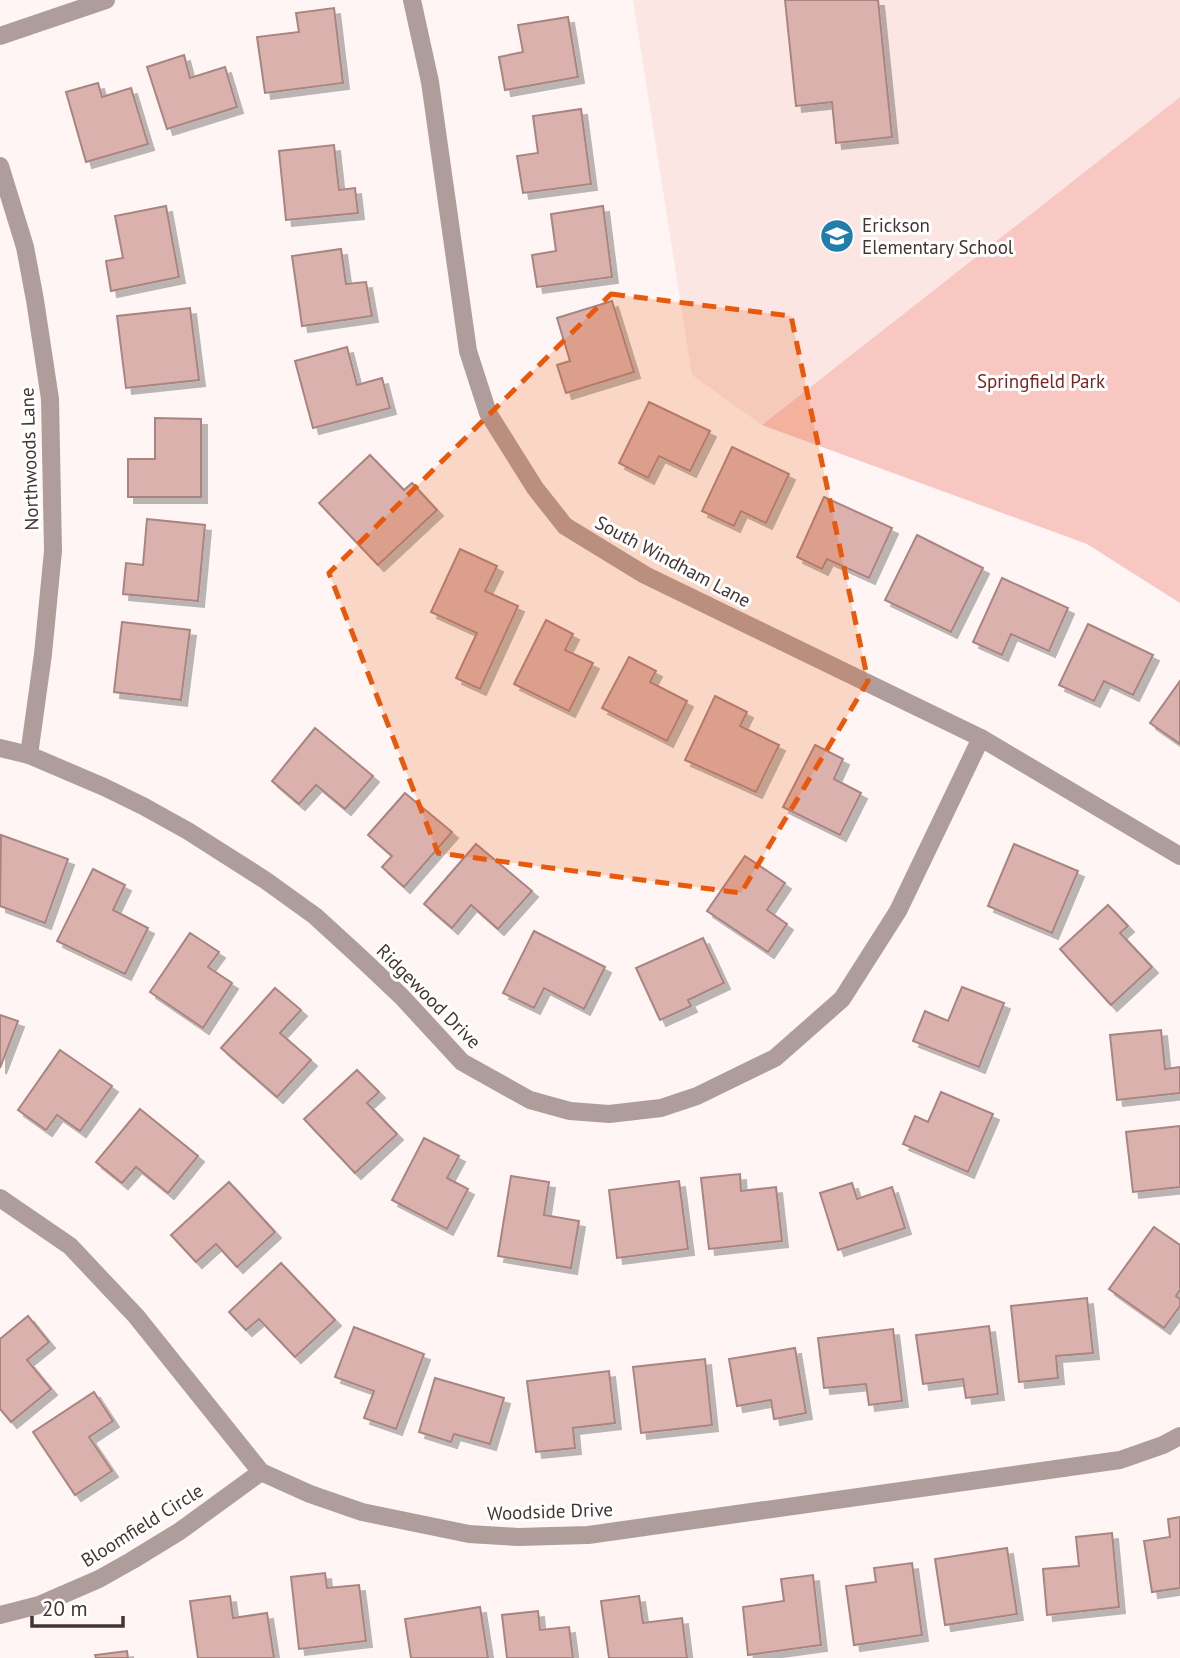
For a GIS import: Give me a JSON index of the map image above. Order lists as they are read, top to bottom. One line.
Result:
{"streets":{"street":["Northwoods Lane","South Windham Lane","Ridgewood Drive","Woodside Drive","Bloomfield Circle"]},"crossings":[["Northwoods Lane","Ridgewood Drive"],["South Windham Lane","Ridgewood Drive"],["Woodside Drive","Bloomfield Circle"]],"parks":["Springfield Park"],"places":{"school or university":["Erickson Elementary School"]},"scale_bar":"20 m"}
